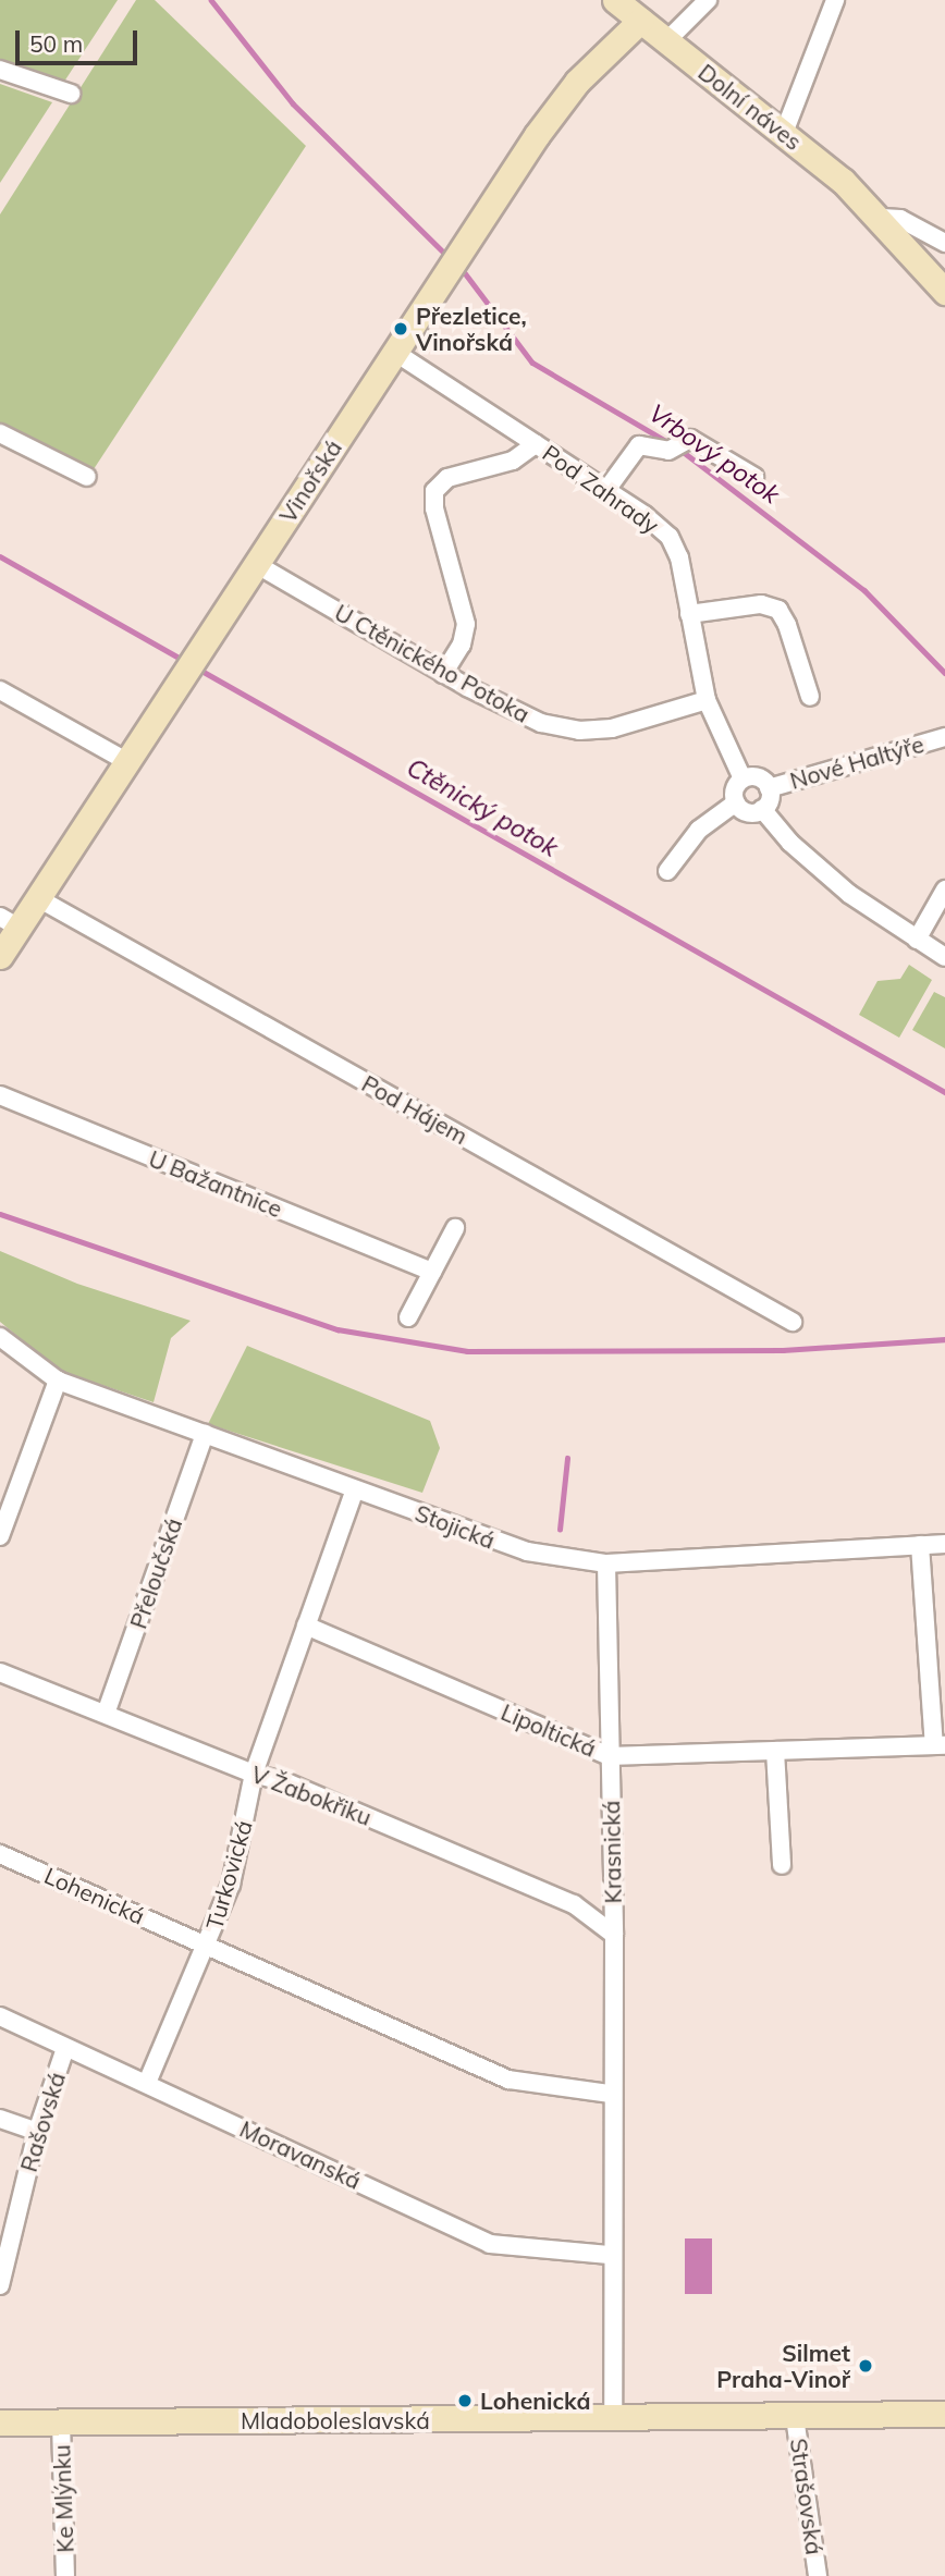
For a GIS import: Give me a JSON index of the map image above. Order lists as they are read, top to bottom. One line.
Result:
{"streets":{"street":["Dolní náves","Vinořská","Pod Zahrady","U Ctěnického Potoka","Nové Haltýře","Pod Hájem","U Bažantnice","Stojická","Přeloučská","Lipoltická","V Žabokřiku","Krasnická","Turkovická","Lohenická","Rašovská","Moravanská","Mladoboleslavská","Strašovská","Ke Mlýnku"]},"crossings":[["Dolní náves","Vinořská"],["Vinořská","Pod Zahrady"],["Vinořská","U Ctěnického Potoka"],["Vinořská","Pod Hájem"],["Pod Zahrady","U Ctěnického Potoka"],["Pod Zahrady","Nové Haltýře"],["Stojická","Přeloučská"],["Stojická","Krasnická"],["Stojická","Turkovická"],["Přeloučská","V Žabokřiku"],["Lipoltická","Krasnická"],["Lipoltická","Turkovická"],["V Žabokřiku","Krasnická"],["V Žabokřiku","Turkovická"],["Krasnická","Lohenická"],["Turkovická","Lohenická"],["Turkovická","Moravanská"],["Rašovská","Moravanská"],["Mladoboleslavská","Strašovská"],["Mladoboleslavská","Ke Mlýnku"]],"water":["Vrbový potok","Ctěnický potok"],"places":["Přezletice, Vinořská","Silmet Praha-Vinoř","Lohenická"],"scale_bar":"50 m"}
